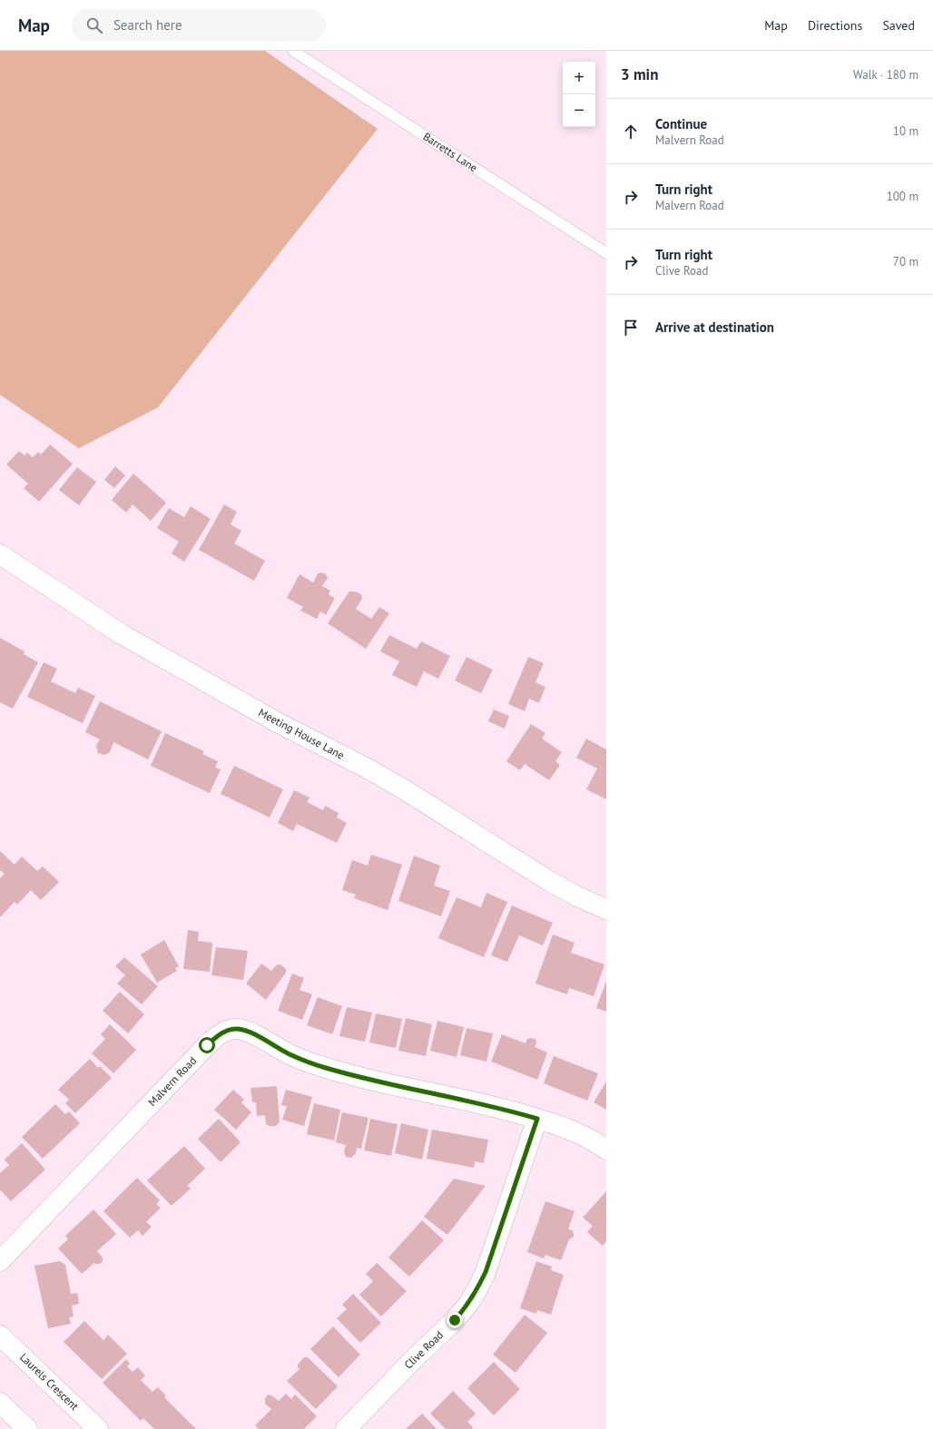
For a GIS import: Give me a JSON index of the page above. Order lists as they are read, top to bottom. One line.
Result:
{"streets":{"main road":["Meeting House Lane","Malvern Road","Clive Road","Laurels Crescent"],"lane":["Barretts Lane"]},"crossings":[["Malvern Road","Clive Road"]],"page":{"header":"Map","search":"Search here","nav":["Map","Directions","Saved"],"heading":["3 min","Walk · 180 m"],"map_buttons":["+","−"],"list":[["Continue","Malvern Road","10 m"],["Turn right","Malvern Road","100 m"],["Turn right","Clive Road","70 m"],"Arrive at destination"]}}
